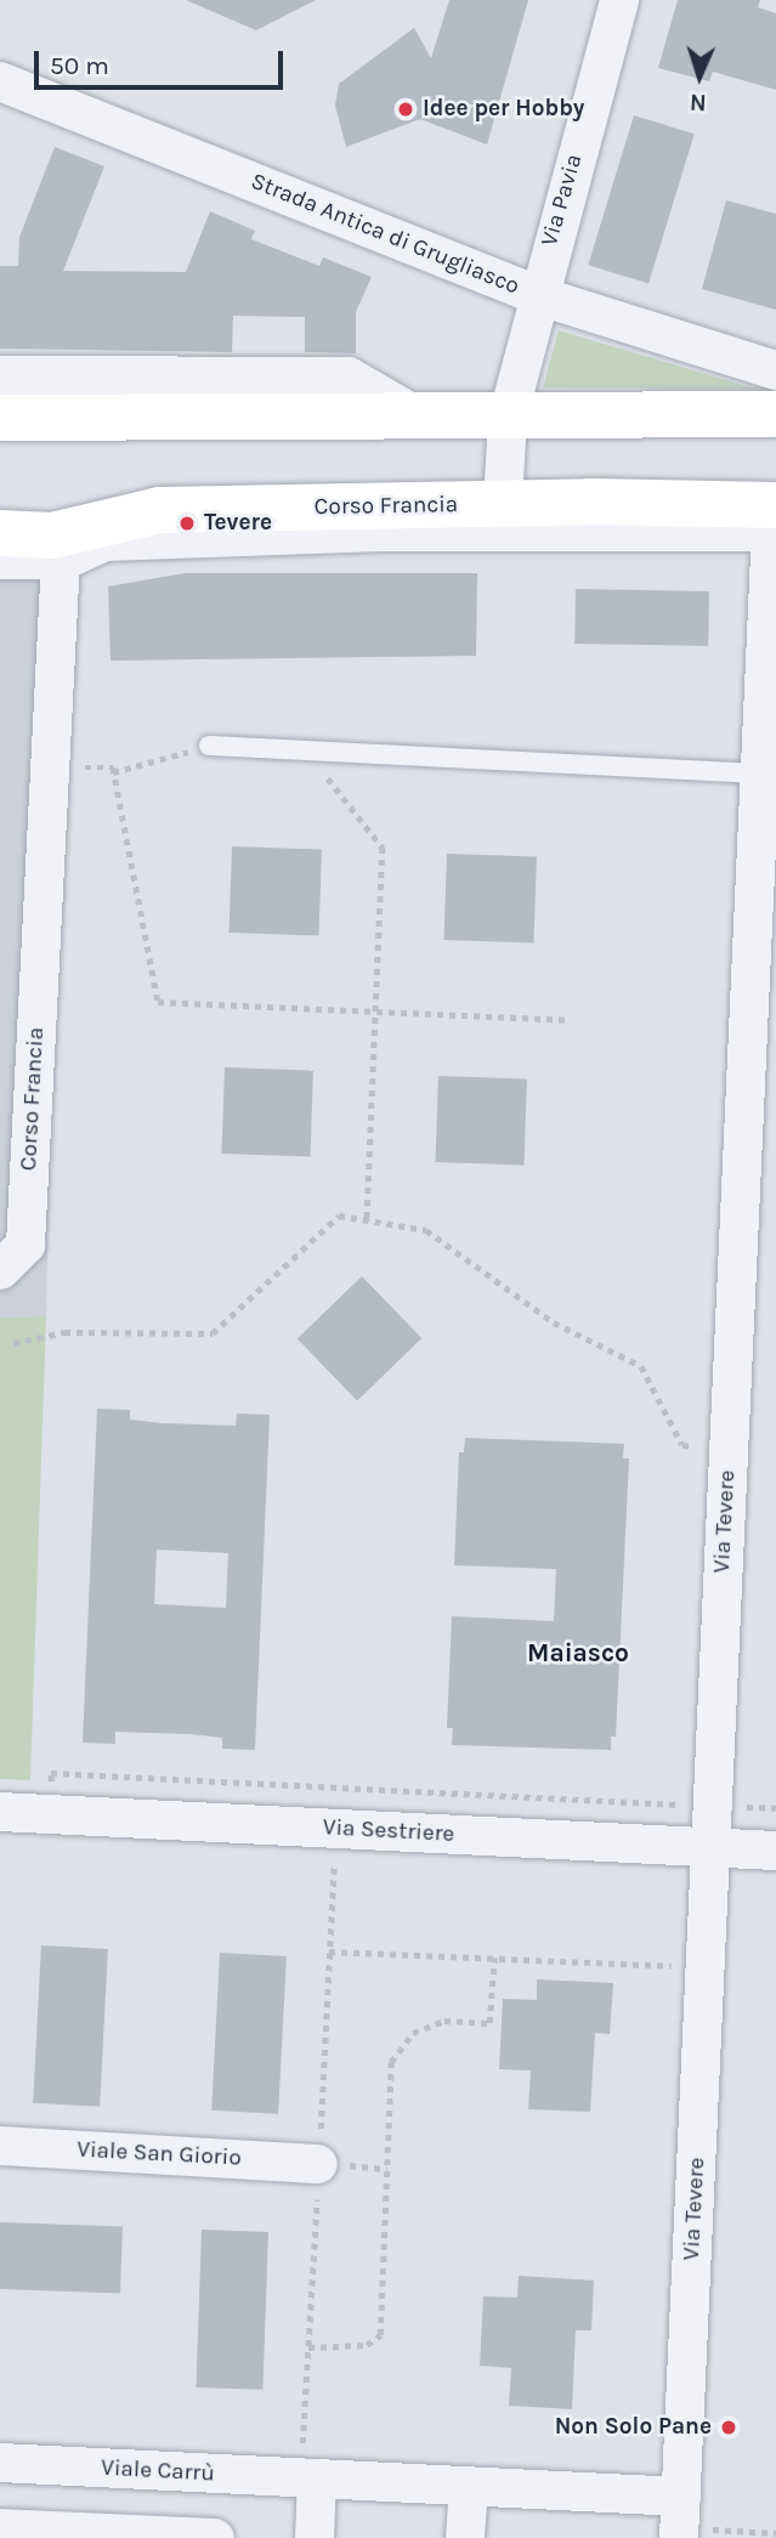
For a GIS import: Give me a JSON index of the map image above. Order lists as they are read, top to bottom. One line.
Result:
{"streets":{"main road":["Corso Francia"],"street":["Via Pavia","Strada Antica di Grugliasco","Via Tevere","Via Sestriere","Viale San Giorio","Viale Carrù"]},"crossings":[["Via Pavia","Strada Antica di Grugliasco"],["Via Pavia","Corso Francia"],["Corso Francia","Via Tevere"],["Via Tevere","Via Sestriere"],["Via Tevere","Viale Carrù"]],"districts":["Maiasco"],"places":["Idee per Hobby","Tevere","Non Solo Pane"],"scale_bar":"50 m","north":"bottom"}
